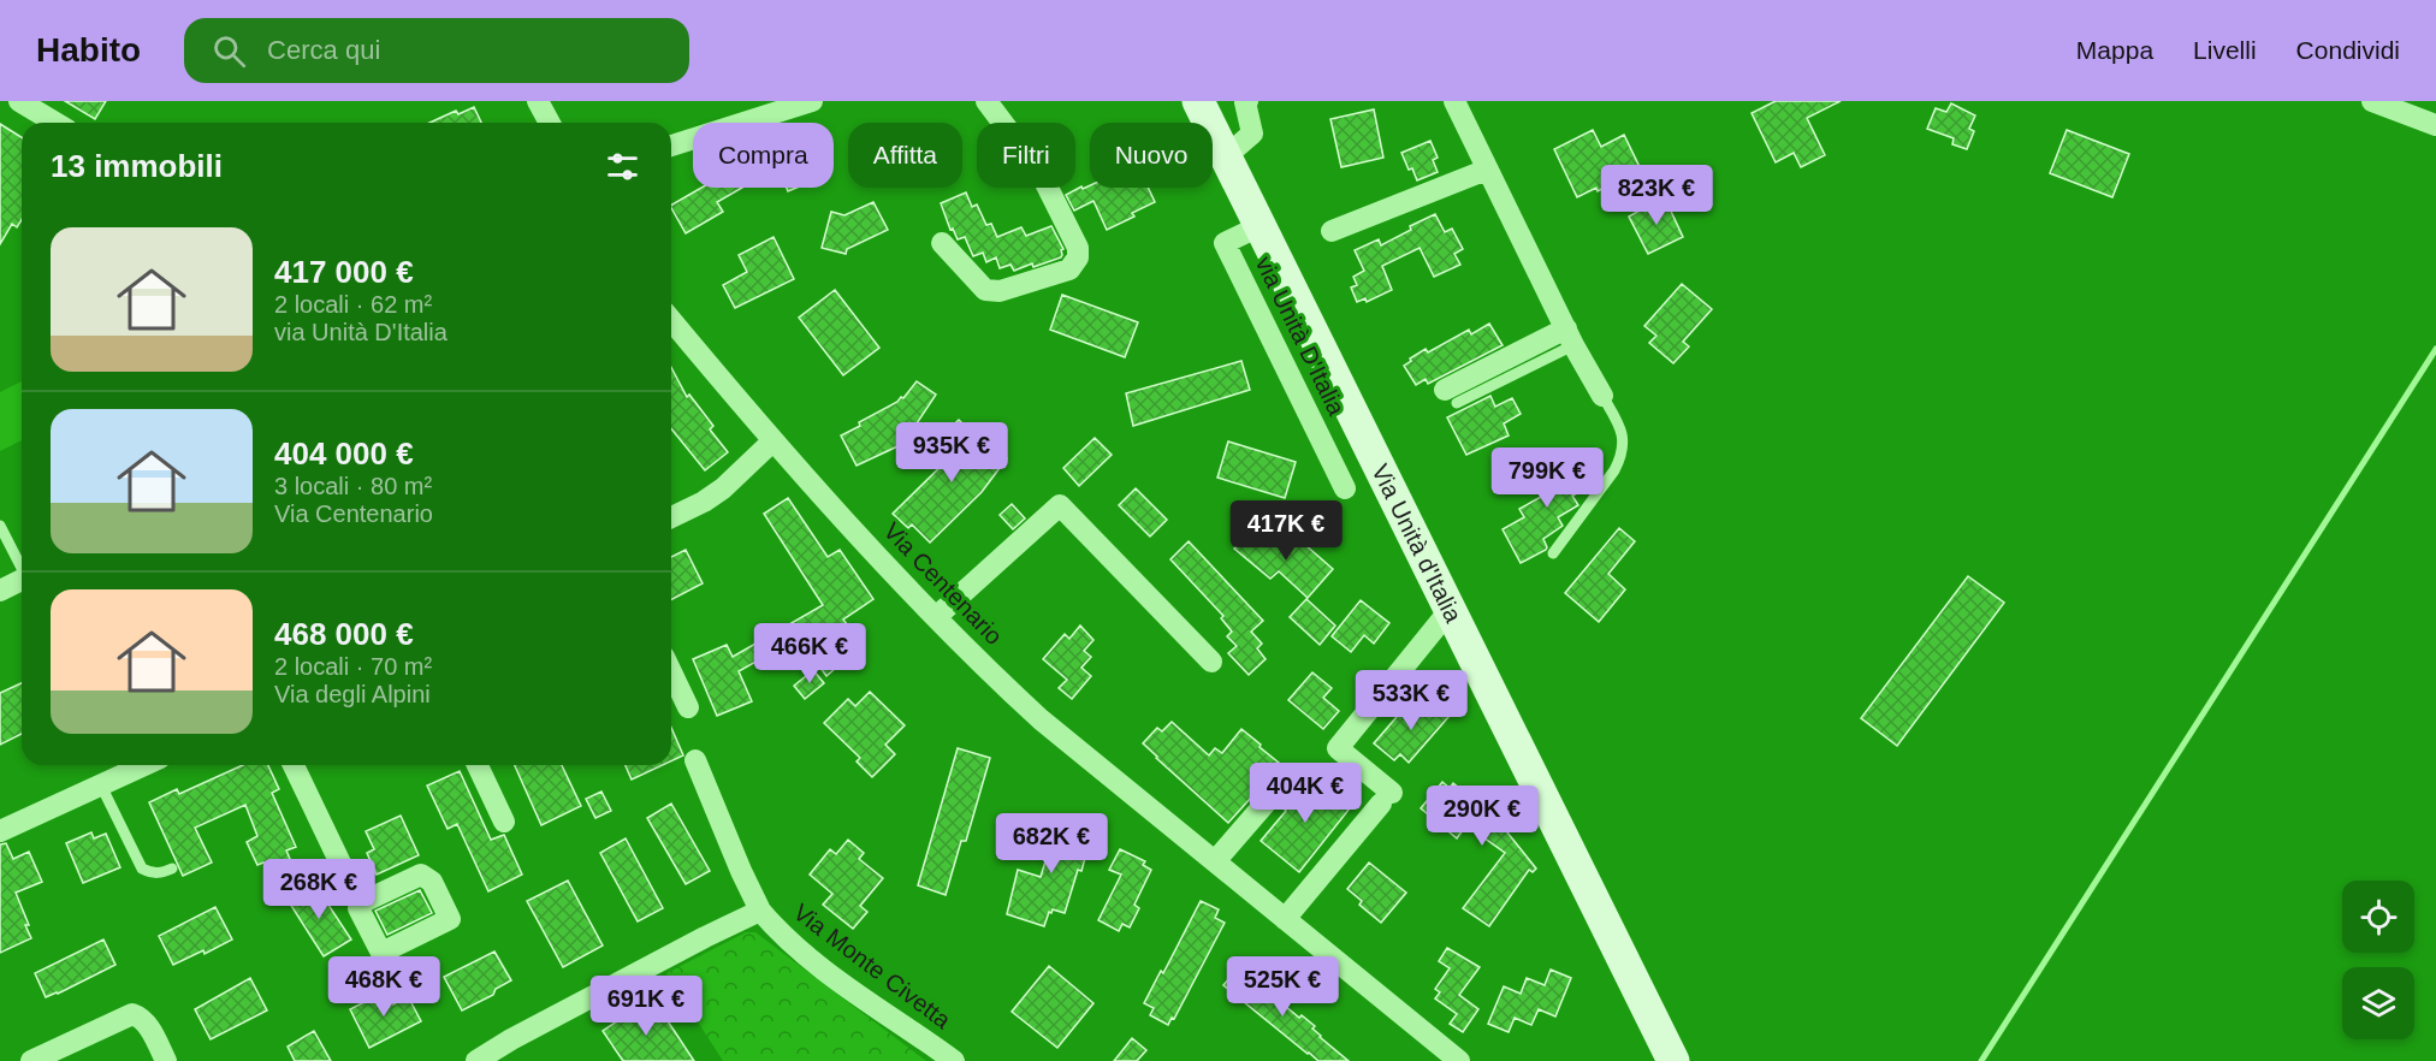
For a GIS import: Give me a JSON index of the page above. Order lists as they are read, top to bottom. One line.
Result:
{"streets":{"street":["via Unità D'Italia","Via Unità d'Italia","Via Centenario","Via Monte Civetta"]},"crossings":[["via Unità D'Italia","Via Unità d'Italia"],["Via Unità d'Italia","Via Centenario"]],"page":{"header":"Habito","search":"Cerca qui","nav":["Mappa","Livelli","Condividi"],"chip":["Compra","Affitta","Filtri","Nuovo"],"heading":"13 immobili","price":["823K €","935K €","799K €","417K €","466K €","533K €","404K €","290K €","682K €","268K €","468K €","525K €","691K €"],"list":[{"name":"417 000 €","note":"2 locali · 62 m² · via Unità D'Italia"},{"name":"404 000 €","note":"3 locali · 80 m² · Via Centenario"},{"name":"468 000 €","note":"2 locali · 70 m² · Via degli Alpini"}]}}
